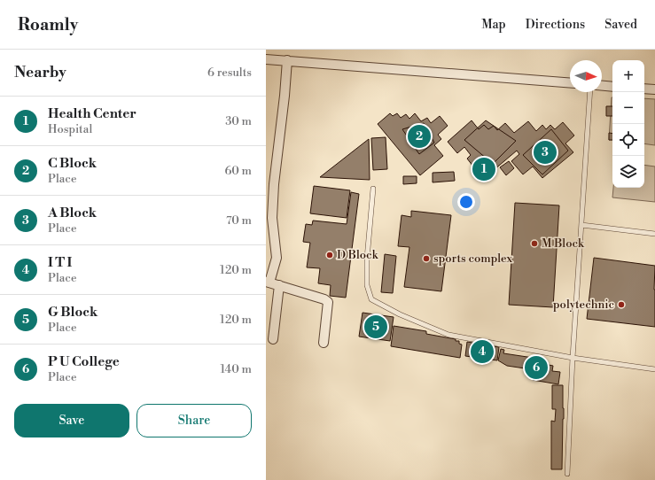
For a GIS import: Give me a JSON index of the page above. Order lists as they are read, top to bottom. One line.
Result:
{"places":["M Block","D Block","sports complex","polytechnic"],"north":"right","page":{"header":"Roamly","nav":["Map","Directions","Saved"],"heading":["Nearby","6 results"],"map_buttons":["+","−"],"list":[{"mark":"1","name":"Health Center","note":"Hospital","value":"30 m"},{"mark":"2","name":"C Block","note":"Place","value":"60 m"},{"mark":"3","name":"A Block","note":"Place","value":"70 m"},{"mark":"4","name":"I T I","note":"Place","value":"120 m"},{"mark":"5","name":"G Block","note":"Place","value":"120 m"},{"mark":"6","name":"P U College","note":"Place","value":"140 m"}],"pins":["2","3","1","5","4","6"],"buttons":["Save","Share"]}}
